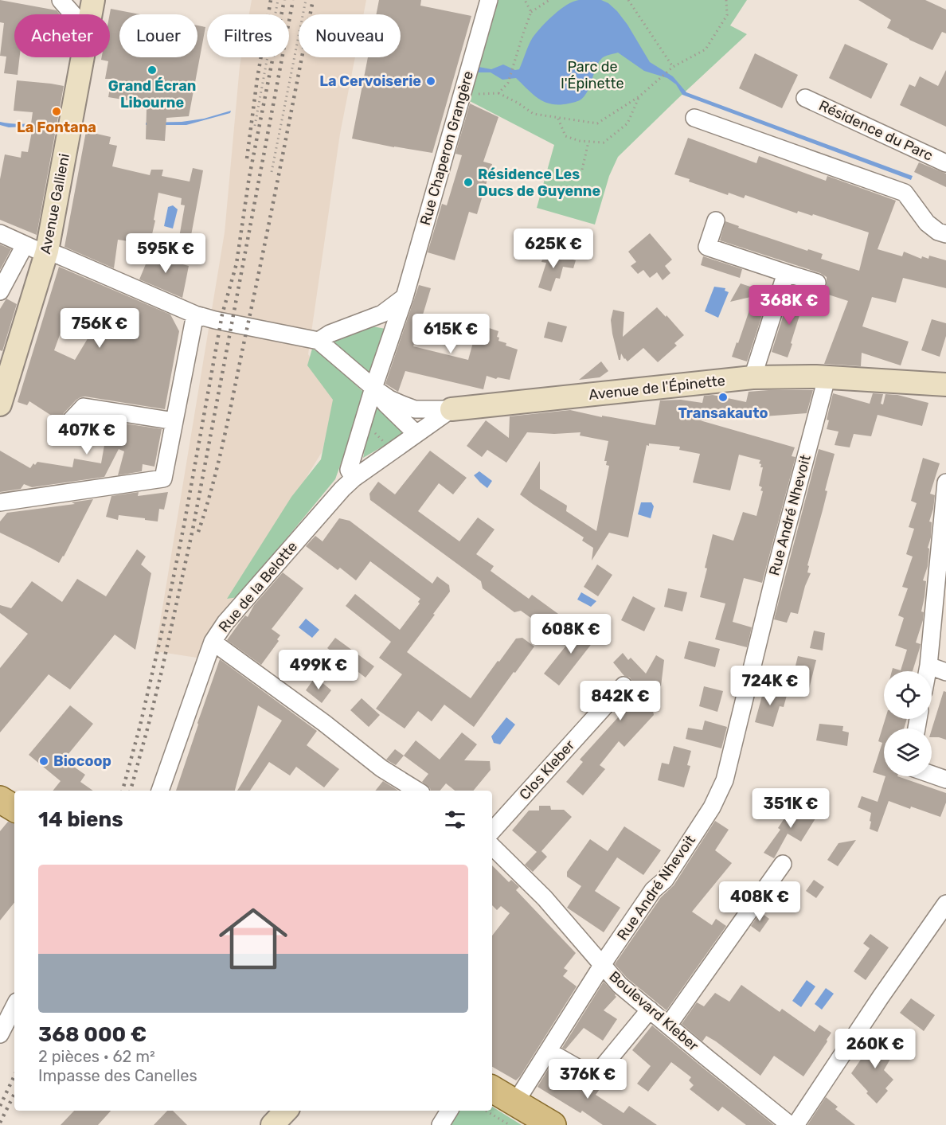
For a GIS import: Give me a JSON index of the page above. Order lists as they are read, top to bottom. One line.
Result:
{"streets":{"street":["Résidence du Parc","Rue Chaperon Grangère","Avenue Gallieni","Avenue de l'Épinette","Rue André Nhevoit","Rue de la Belotte","Clos Kleber","Boulevard Kleber"]},"crossings":[["Rue Chaperon Grangère","Avenue de l'Épinette"],["Avenue Gallieni","Avenue de l'Épinette"],["Avenue de l'Épinette","Rue André Nhevoit"],["Avenue de l'Épinette","Rue de la Belotte"],["Rue André Nhevoit","Boulevard Kleber"]],"parks":["Parc de l'Épinette"],"places":["Grand Écran Libourne","La Cervoiserie","La Fontana","Résidence Les Ducs de Guyenne","Transakauto","Biocoop"],"page":{"chip":["Acheter","Louer","Filtres","Nouveau"],"price":["625K €","595K €","368K €","756K €","615K €","407K €","608K €","499K €","724K €","842K €","351K €","408K €","260K €","376K €"],"heading":"14 biens","list":[{"name":"368 000 €","note":"2 pièces · 62 m² · Impasse des Canelles"}]}}
